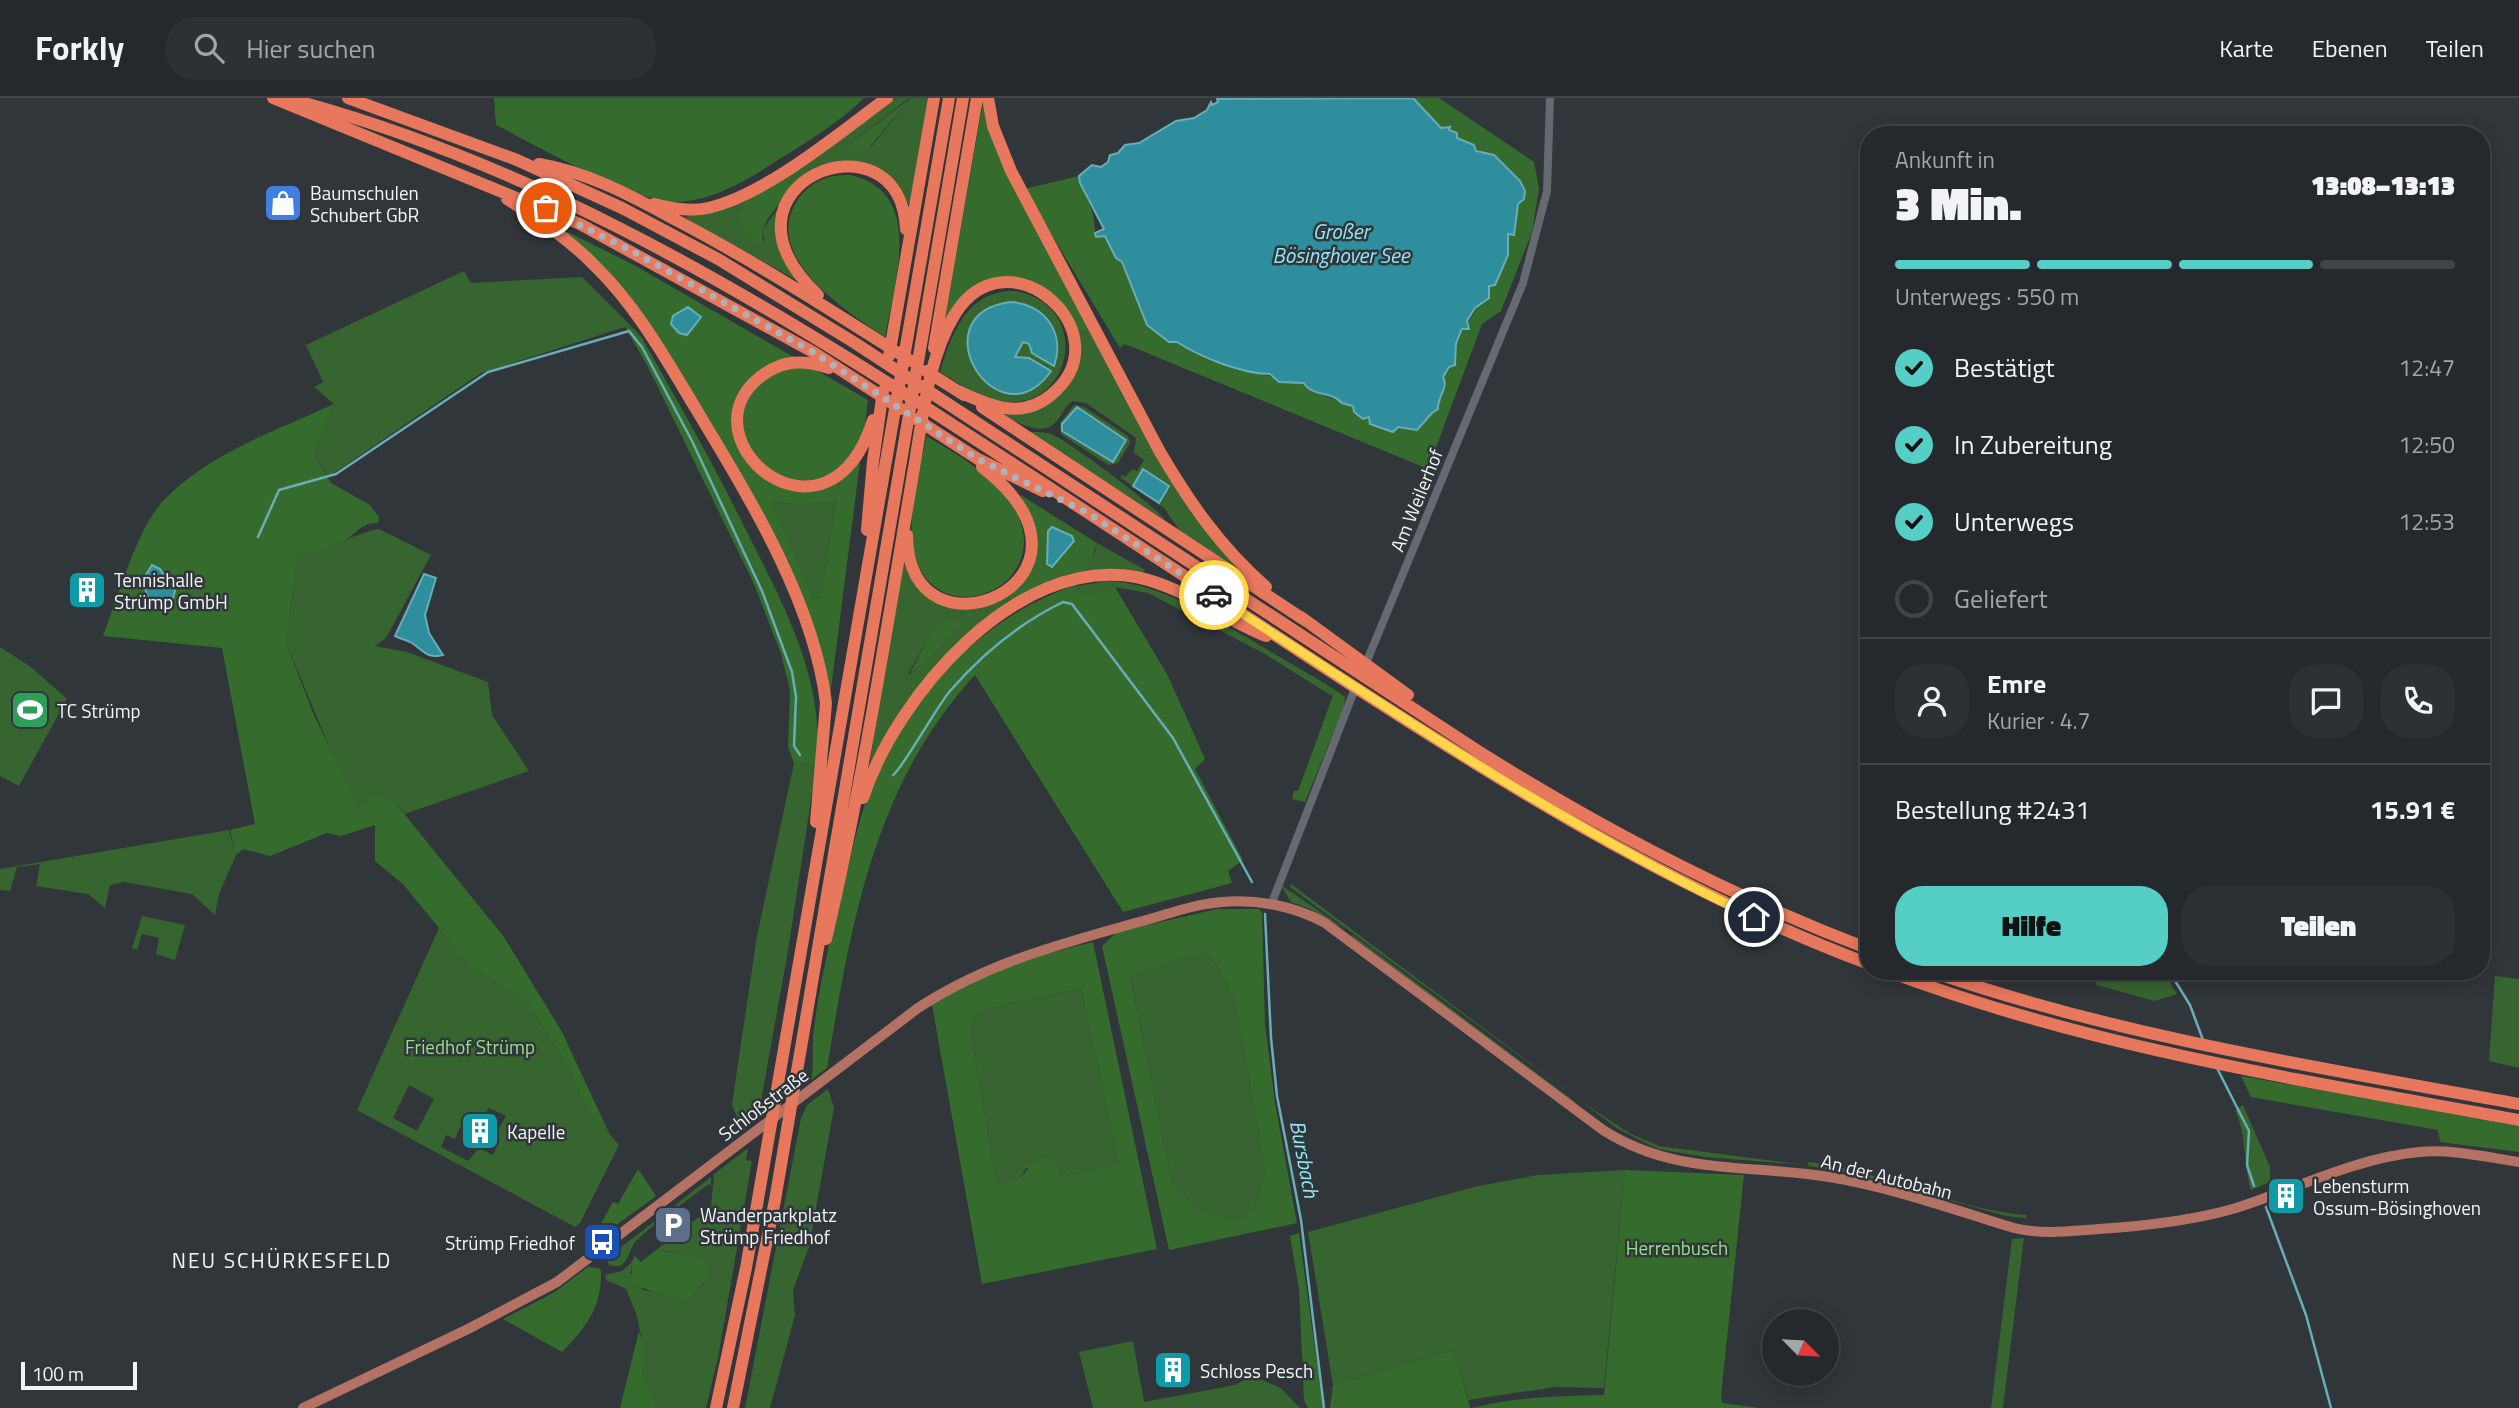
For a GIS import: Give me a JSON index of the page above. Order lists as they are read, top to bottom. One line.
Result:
{"streets":{"main road":["Schloßstraße","An der Autobahn"],"street":["Am Weilerhof"]},"crossings":[["Am Weilerhof","Schloßstraße"],["Am Weilerhof","An der Autobahn"],["Schloßstraße","An der Autobahn"]],"districts":["NEU SCHÜRKESFELD"],"water":["Großer Bösinghover See","Bursbach"],"parks":["Friedhof Strümp","Herrenbusch"],"places":{"shop":["Baumschulen Schubert GbR"],"building":["Tennishalle Strümp GmbH","Kapelle","Lebensturm Ossum-Bösinghoven","Schloss Pesch"],"sports":["TC Strümp"],"parking":["Wanderparkplatz Strümp Friedhof"],"bus stop":["Strümp Friedhof"]},"scale_bar":"100 m","north":"bottom right","page":{"header":"Forkly","search":"Hier suchen","nav":["Karte","Ebenen","Teilen"],"heading":["3 Min.","Ankunft in","13:08–13:13"],"panel":["Emre","Kurier · 4.7","Bestellung #2431","15.91 €"],"bar":"Unterwegs · 550 m","list":[["Bestätigt","12:47"],["In Zubereitung","12:50"],["Unterwegs","12:53"],"Geliefert"],"buttons":["Hilfe","Teilen"],"scale":"100 m"}}
